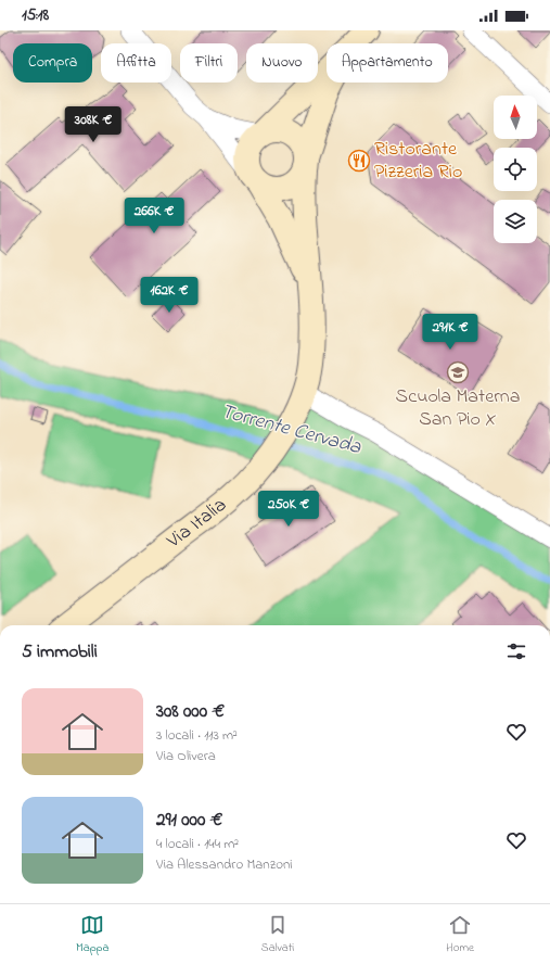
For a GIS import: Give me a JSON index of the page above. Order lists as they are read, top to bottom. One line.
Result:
{"streets":{"street":["Via Italia"]},"water":["Torrente Cervada"],"places":{"restaurant":["Ristorante Pizzeria Rio"],"school or university":["Scuola Materna San Pio X"]},"north":"top","page":{"status":"15:18","chip":["Compra","Affitta","Filtri","Nuovo","Appartamento"],"price":["308K €","266K €","162K €","291K €","250K €"],"heading":"5 immobili","list":[{"name":"308 000 €","note":"3 locali · 113 m² · Via Olivera"},{"name":"291 000 €","note":"4 locali · 144 m² · Via Alessandro Manzoni"}],"tabs":["Mappa","Salvati","Home"]}}
